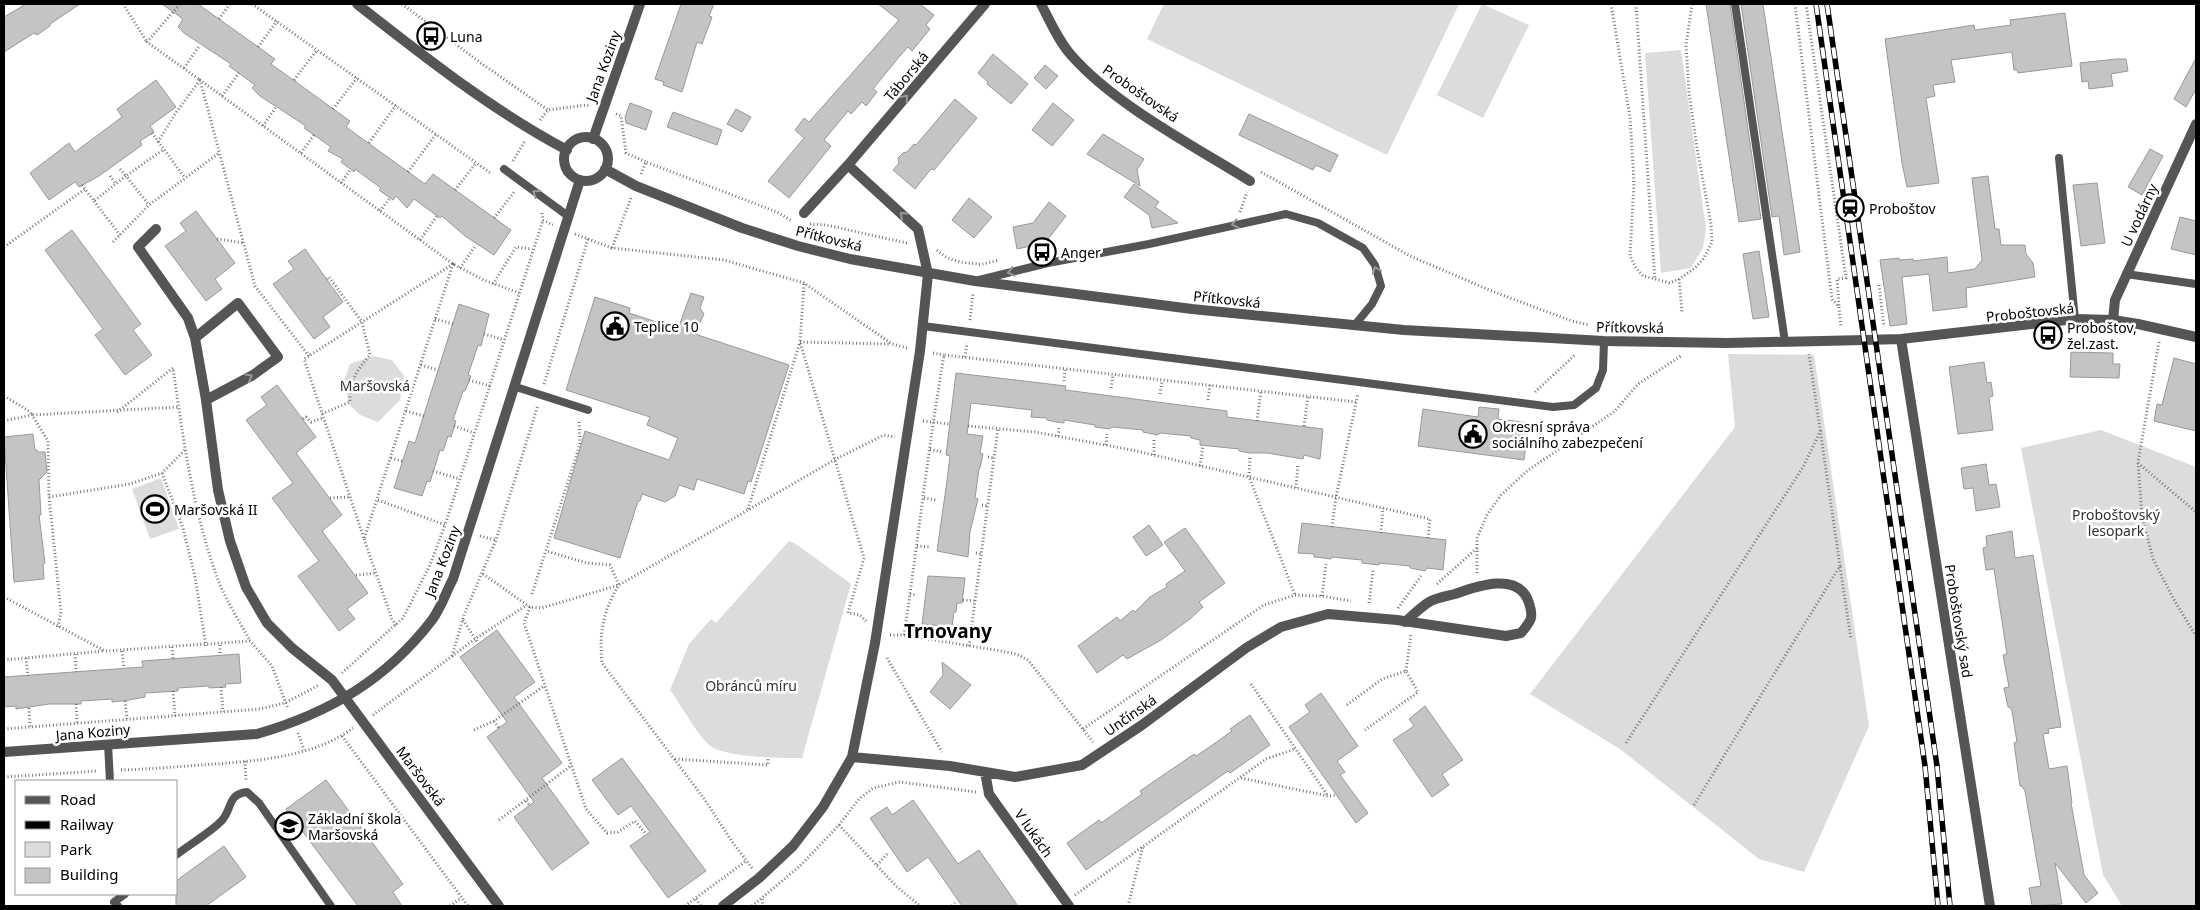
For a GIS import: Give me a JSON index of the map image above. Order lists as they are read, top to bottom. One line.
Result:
{"streets":{"street":["Jana Koziny","Táborská","Proboštovská","U vodárny","Přítkovská","Proboštovský sad","Unčínská","Maršovská","V lukách"]},"crossings":[["Jana Koziny","Přítkovská"],["Jana Koziny","Maršovská"],["Proboštovská","U vodárny"],["Proboštovská","Přítkovská"],["Proboštovská","Proboštovský sad"],["Unčínská","V lukách"]],"one_way":["Táborská"],"districts":["Trnovany"],"parks":["Maršovská","Proboštovský lesopark","Obránců míru"],"places":{"bus stop":["Luna","Anger","Proboštov, žel.zast."],"station":["Proboštov"],"public building":["Teplice 10","Okresní správa sociálního zabezpečení"],"sports":["Maršovská II"],"school or university":["Základní škola Maršovská"]},"legend":["Road","Railway","Park","Building"]}
